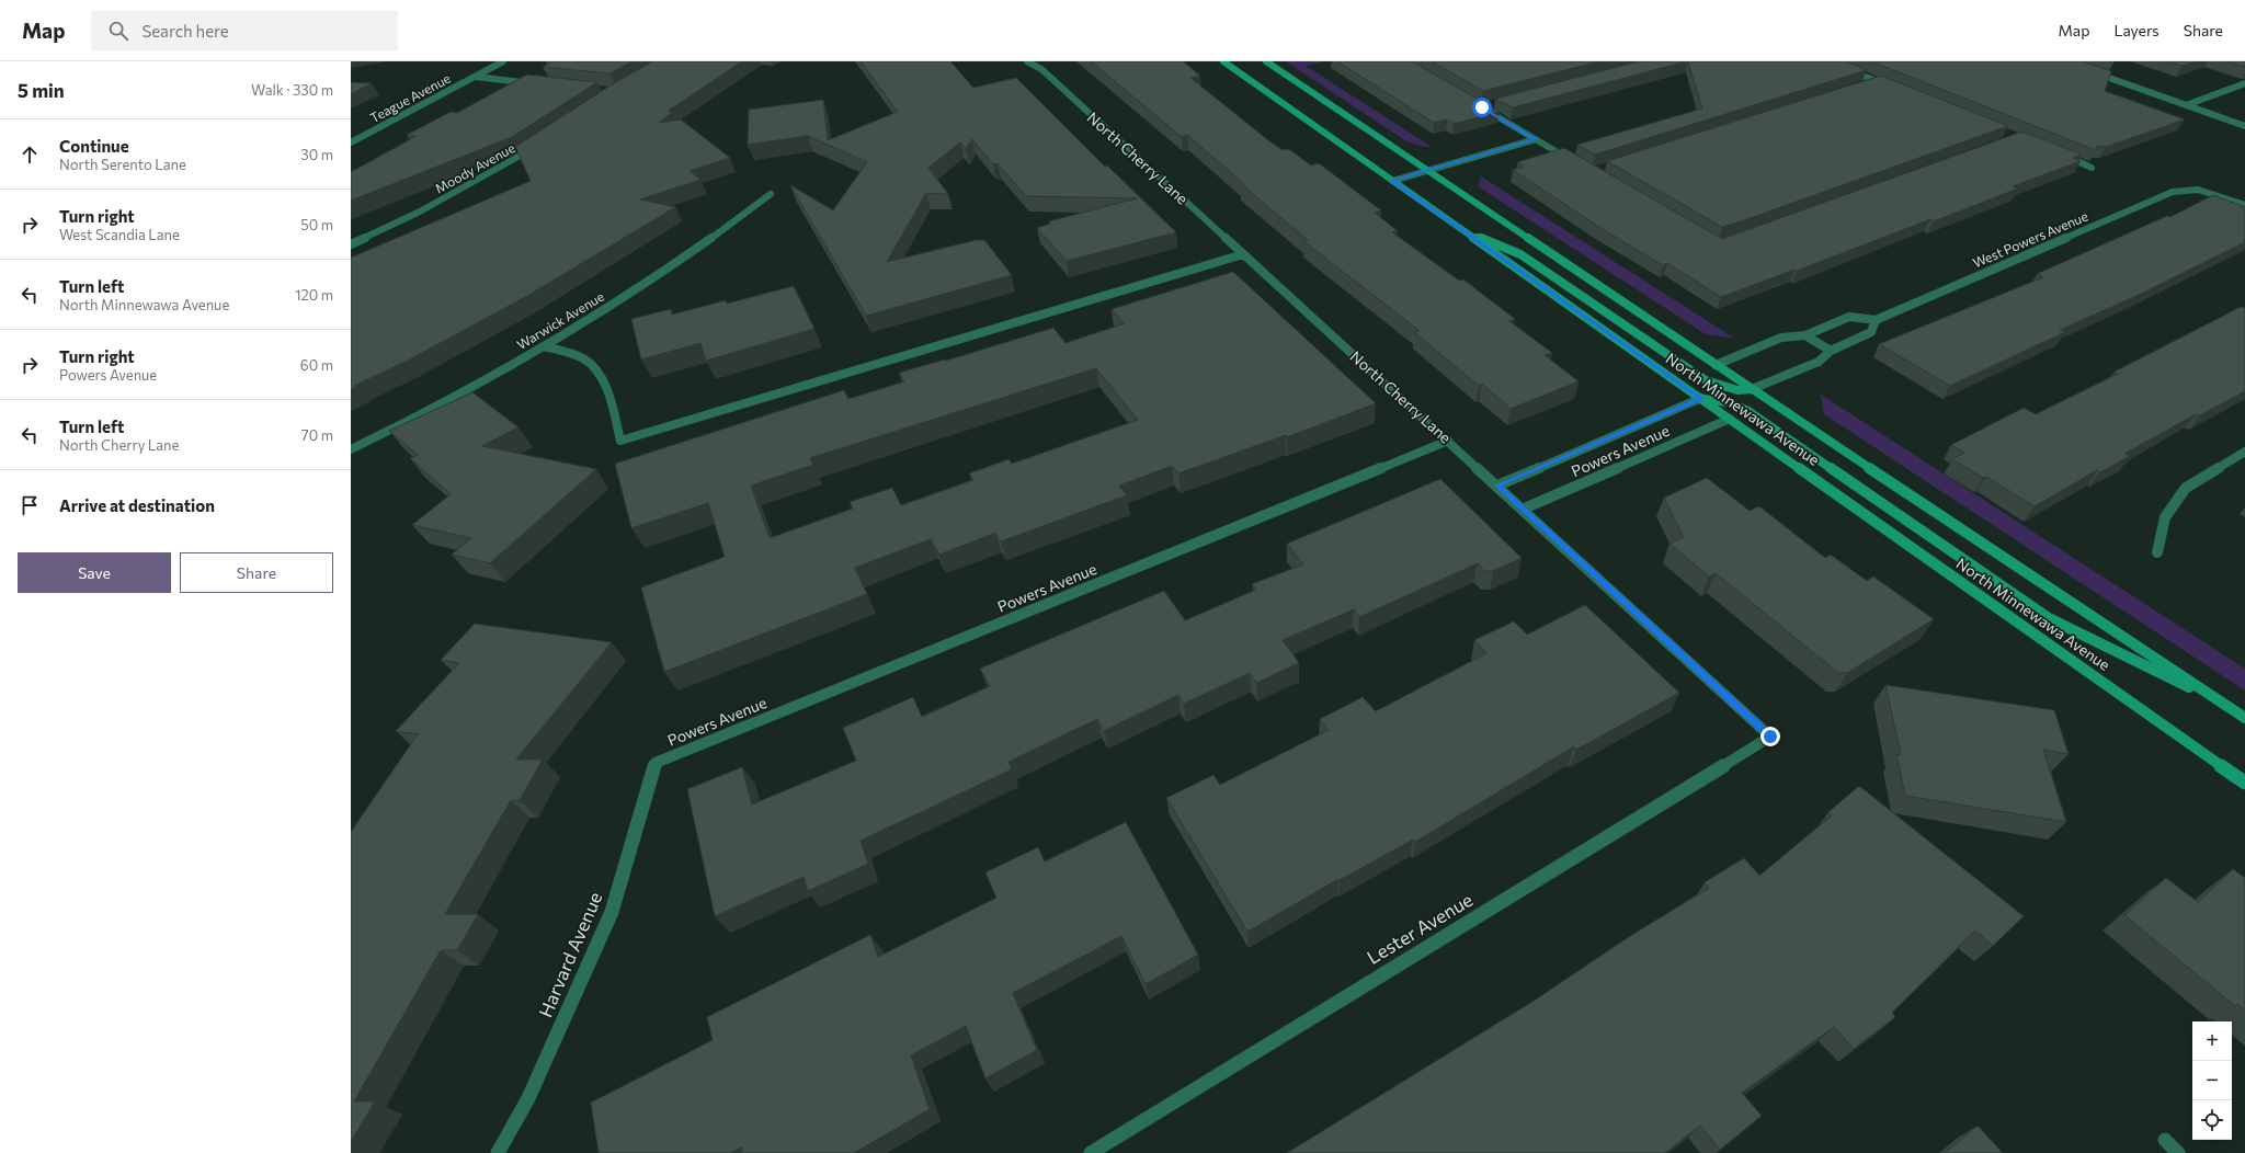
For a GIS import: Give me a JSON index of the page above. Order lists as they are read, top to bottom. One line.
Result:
{"streets":{"main road":["North Minnewawa Avenue"],"street":["Teague Avenue","North Cherry Lane","Moody Avenue","West Powers Avenue","Warwick Avenue","Powers Avenue","Lester Avenue","Harvard Avenue"]},"crossings":[["North Cherry Lane","Powers Avenue"],["North Cherry Lane","Lester Avenue"],["West Powers Avenue","North Minnewawa Avenue"],["North Minnewawa Avenue","Powers Avenue"],["Powers Avenue","Harvard Avenue"]],"page":{"header":"Map","search":"Search here","nav":["Map","Layers","Share"],"heading":["5 min","Walk · 330 m"],"list":[["Continue","North Serento Lane","30 m"],["Turn right","West Scandia Lane","50 m"],["Turn left","North Minnewawa Avenue","120 m"],["Turn right","Powers Avenue","60 m"],["Turn left","North Cherry Lane","70 m"],"Arrive at destination"],"buttons":["Save","Share"],"map_buttons":["+","−"]}}
